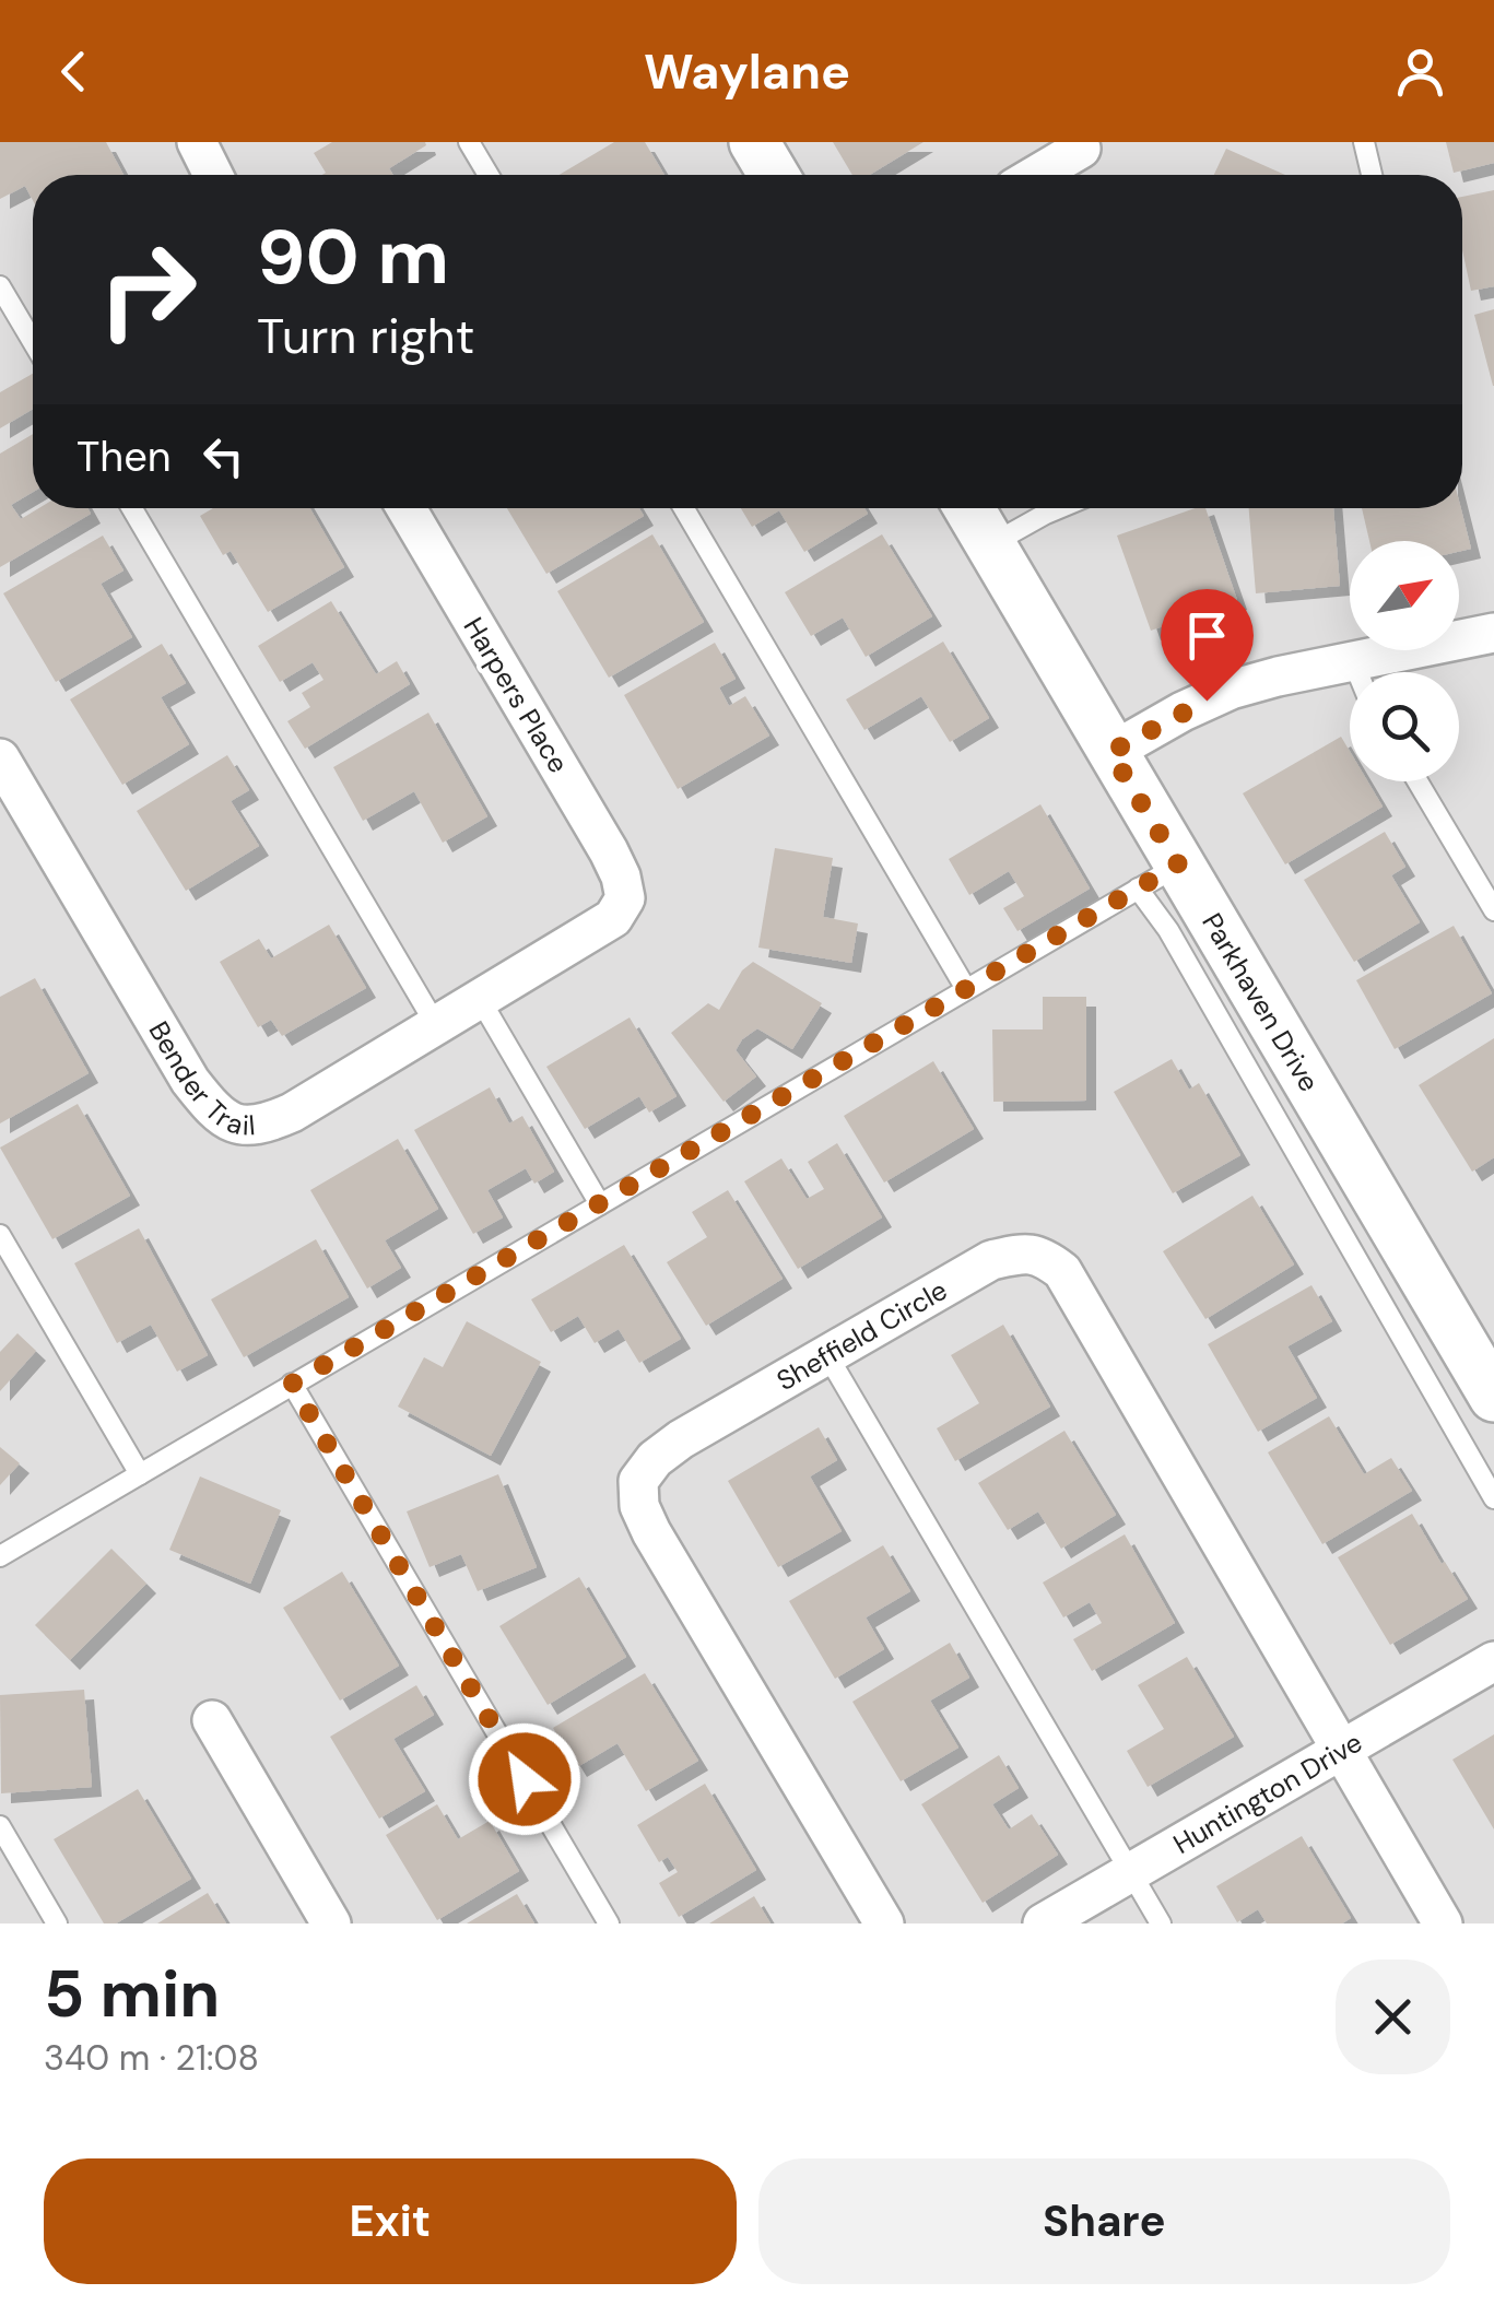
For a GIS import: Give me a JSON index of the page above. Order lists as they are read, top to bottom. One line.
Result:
{"streets":{"street":["Harpers Place","Parkhaven Drive","Bender Trail","Sheffield Circle","Huntington Drive"]},"crossings":[["Harpers Place","Bender Trail"],["Sheffield Circle","Huntington Drive"]],"north":"top right","page":{"header":"Waylane","turn":["90 m","Turn right"],"then":"Then","heading":["5 min","340 m · 21:08"],"buttons":["Exit","Share"]}}
